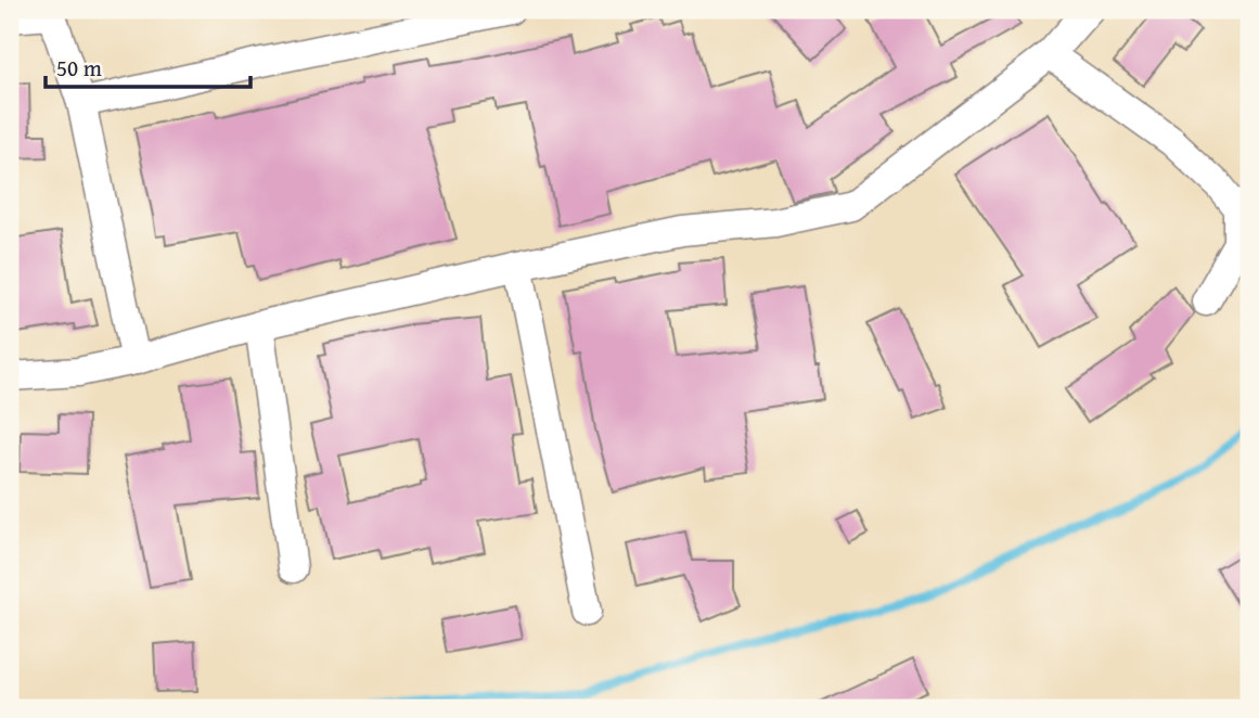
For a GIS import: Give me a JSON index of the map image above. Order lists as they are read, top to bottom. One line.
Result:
{"scale_bar":"50 m"}
